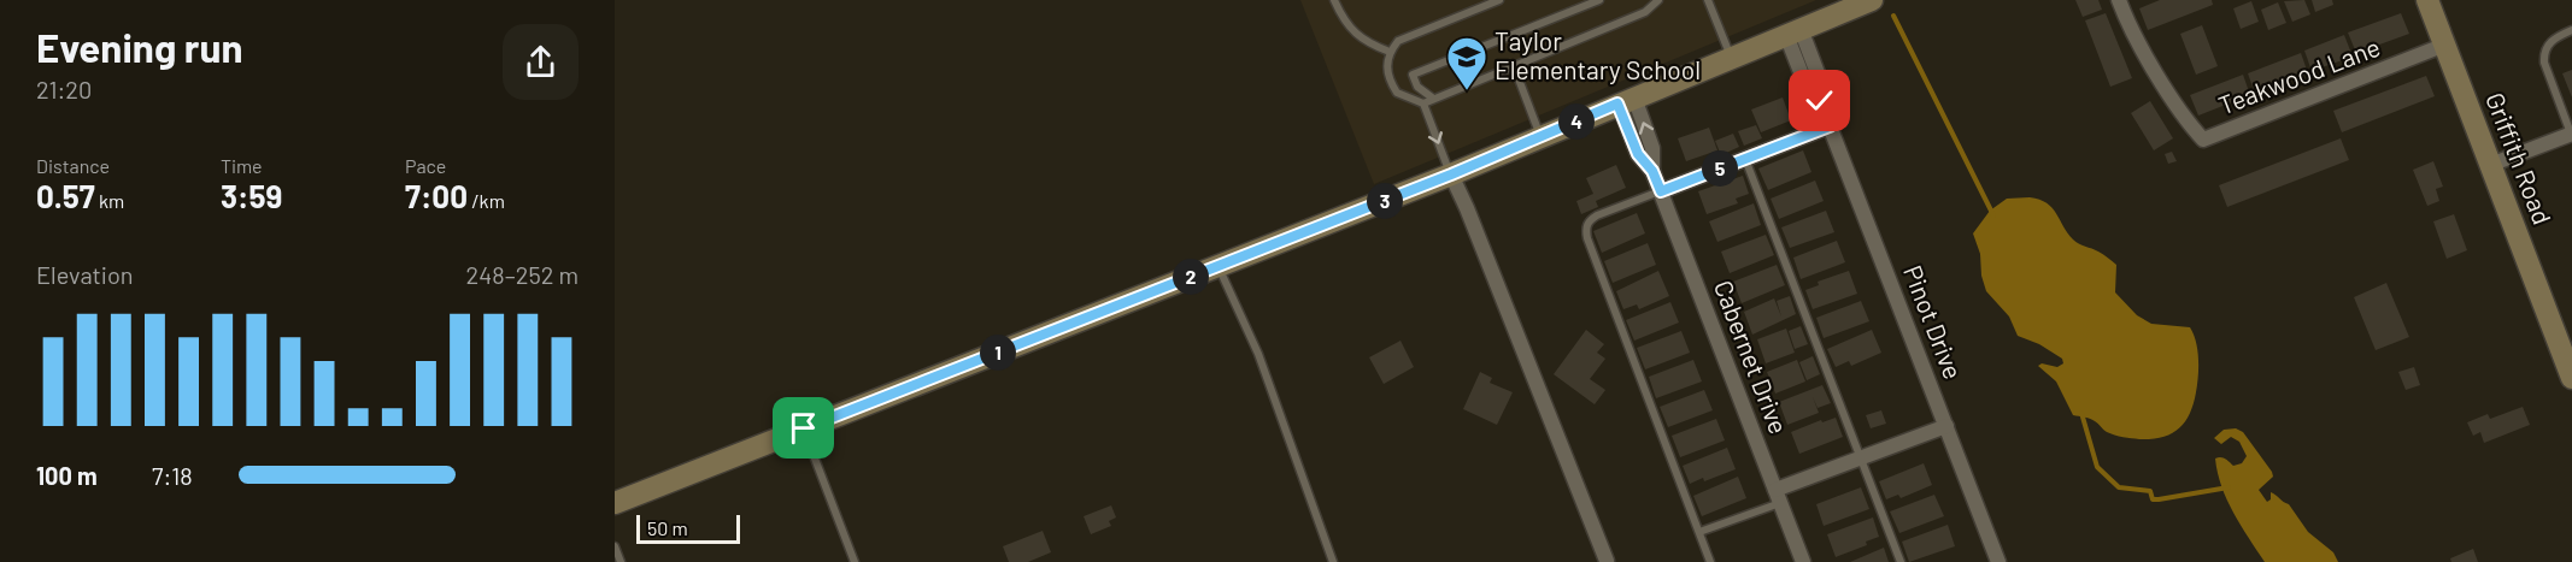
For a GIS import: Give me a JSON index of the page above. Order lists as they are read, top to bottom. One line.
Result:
{"streets":{"main road":["Griffith Road"],"street":["Teakwood Lane","Pinot Drive","Cabernet Drive"]},"crossings":[["Teakwood Lane","Griffith Road"]],"places":{"school or university":["Taylor Elementary School"]},"scale_bar":"50 m","page":{"heading":["Evening run","21:20"],"pins":["4","5","3","2","1"],"stats":[["Distance","0.57 km"],["Time","3:59"],["Pace","7:00 /km"]],"chart":["Elevation","248–252 m"],"list":[{"name":"100 m","note":"7:18"}],"scale":"50 m"}}
